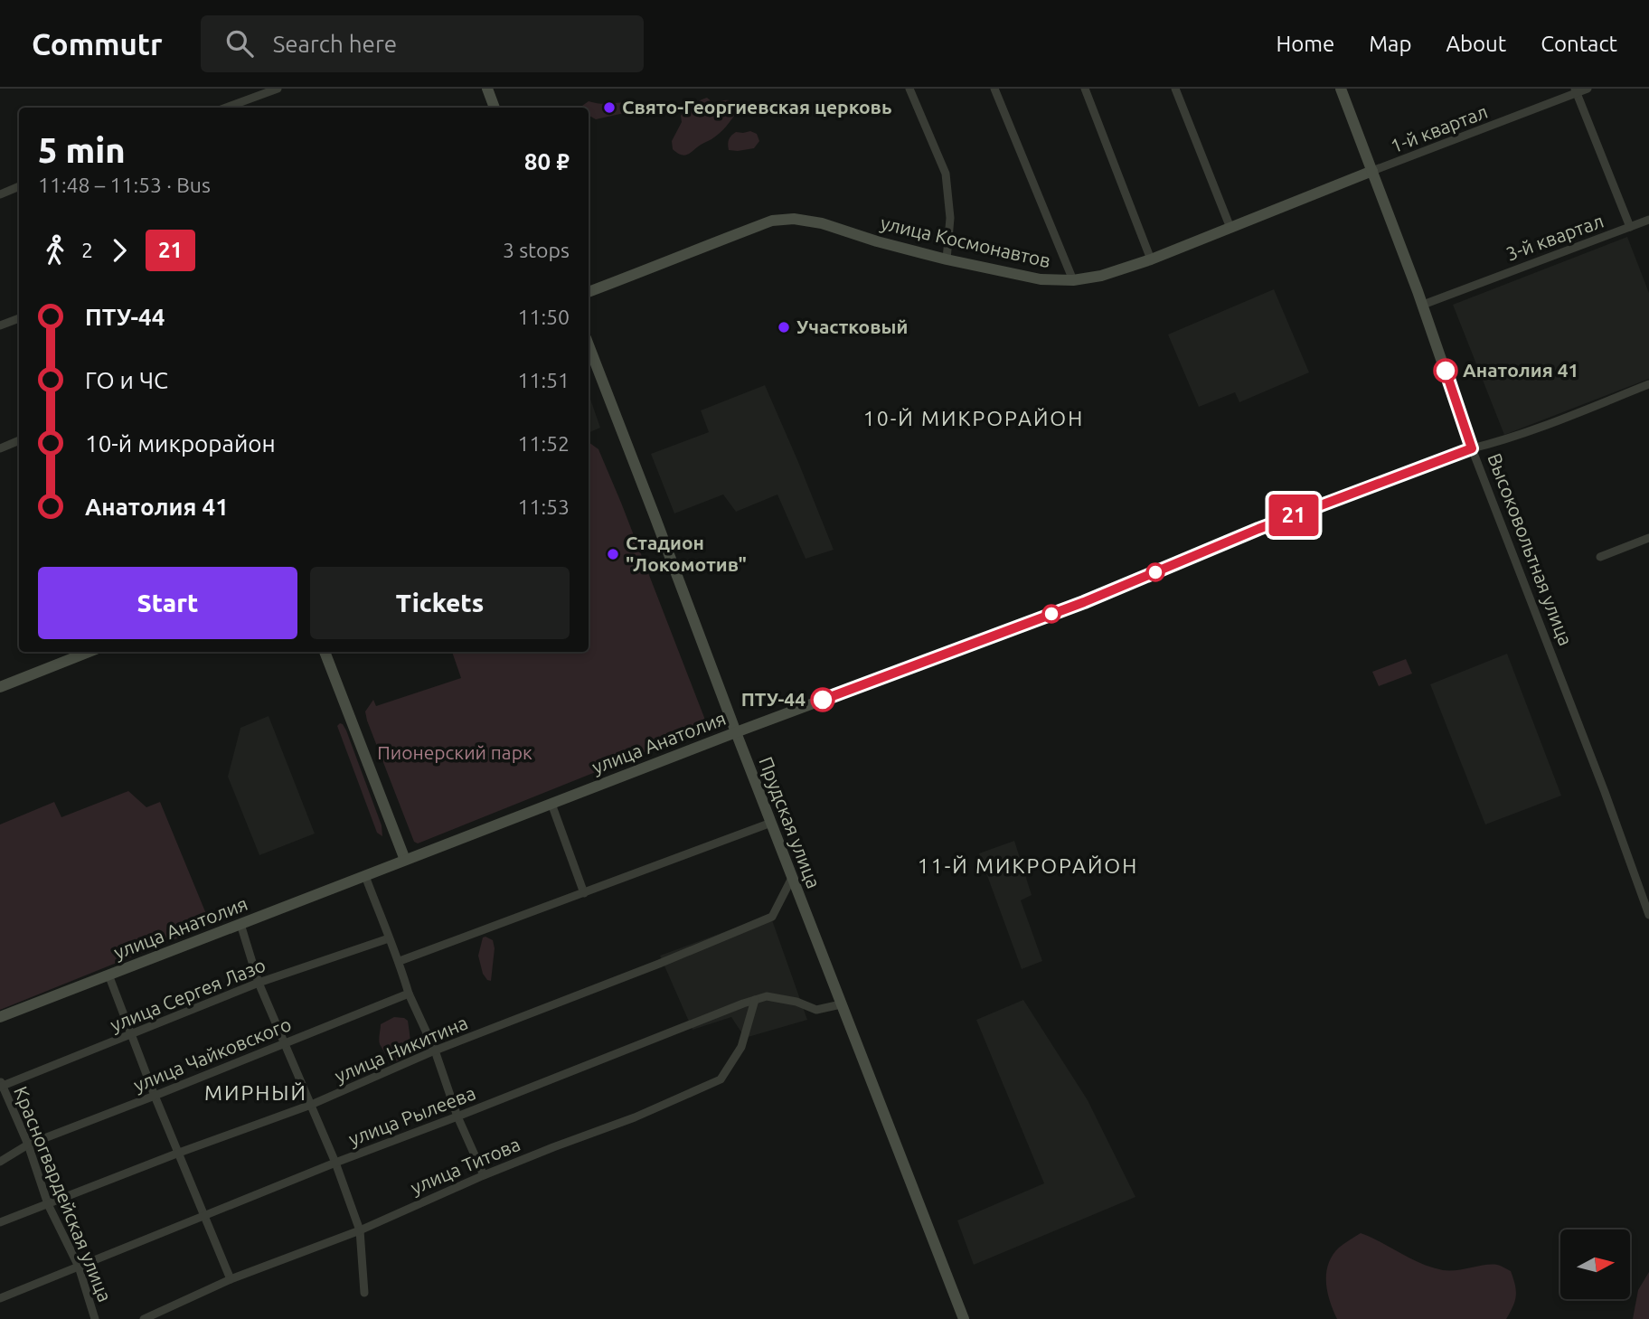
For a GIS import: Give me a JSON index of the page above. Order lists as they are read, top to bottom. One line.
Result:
{"streets":{"street":["1-й квартал","3-й квартал","улица Космонавтов","Высоковольтная улица","улица Анатолия","Прудская улица","улица Сергея Лазо","улица Никитина","улица Чайковского","улица Рылеева","улица Титова","Красногвардейская улица"]},"crossings":[["1-й квартал","3-й квартал"],["1-й квартал","улица Космонавтов"],["1-й квартал","Высоковольтная улица"],["3-й квартал","Высоковольтная улица"],["улица Космонавтов","Высоковольтная улица"],["Высоковольтная улица","улица Анатолия"],["улица Анатолия","Прудская улица"],["Прудская улица","улица Никитина"],["Прудская улица","улица Рылеева"],["улица Сергея Лазо","Красногвардейская улица"],["улица Никитина","Красногвардейская улица"],["улица Чайковского","Красногвардейская улица"],["улица Рылеева","улица Титова"],["улица Рылеева","Красногвардейская улица"]],"districts":["10-Й МИКРОРАЙОН","11-Й МИКРОРАЙОН","МИРНЫЙ"],"parks":["Пионерский парк"],"places":["Свято-Георгиевская церковь","Участковый","Анатолия 41","Стадион \"Локомотив\"","ПТУ-44"],"lines":["bus line 21"],"north":"right","page":{"header":"Commutr","search":"Search here","nav":["Home","Map","About","Contact"],"on_map":"21","heading":["5 min","11:48 – 11:53 · Bus","80 ₽"],"legs":["2","21","3 stops"],"list":[{"name":"ПТУ-44","value":"11:50"},{"name":"ГО и ЧС","value":"11:51"},{"name":"10-й микрорайон","value":"11:52"},{"name":"Анатолия 41","value":"11:53"}],"buttons":["Start","Tickets"]}}
